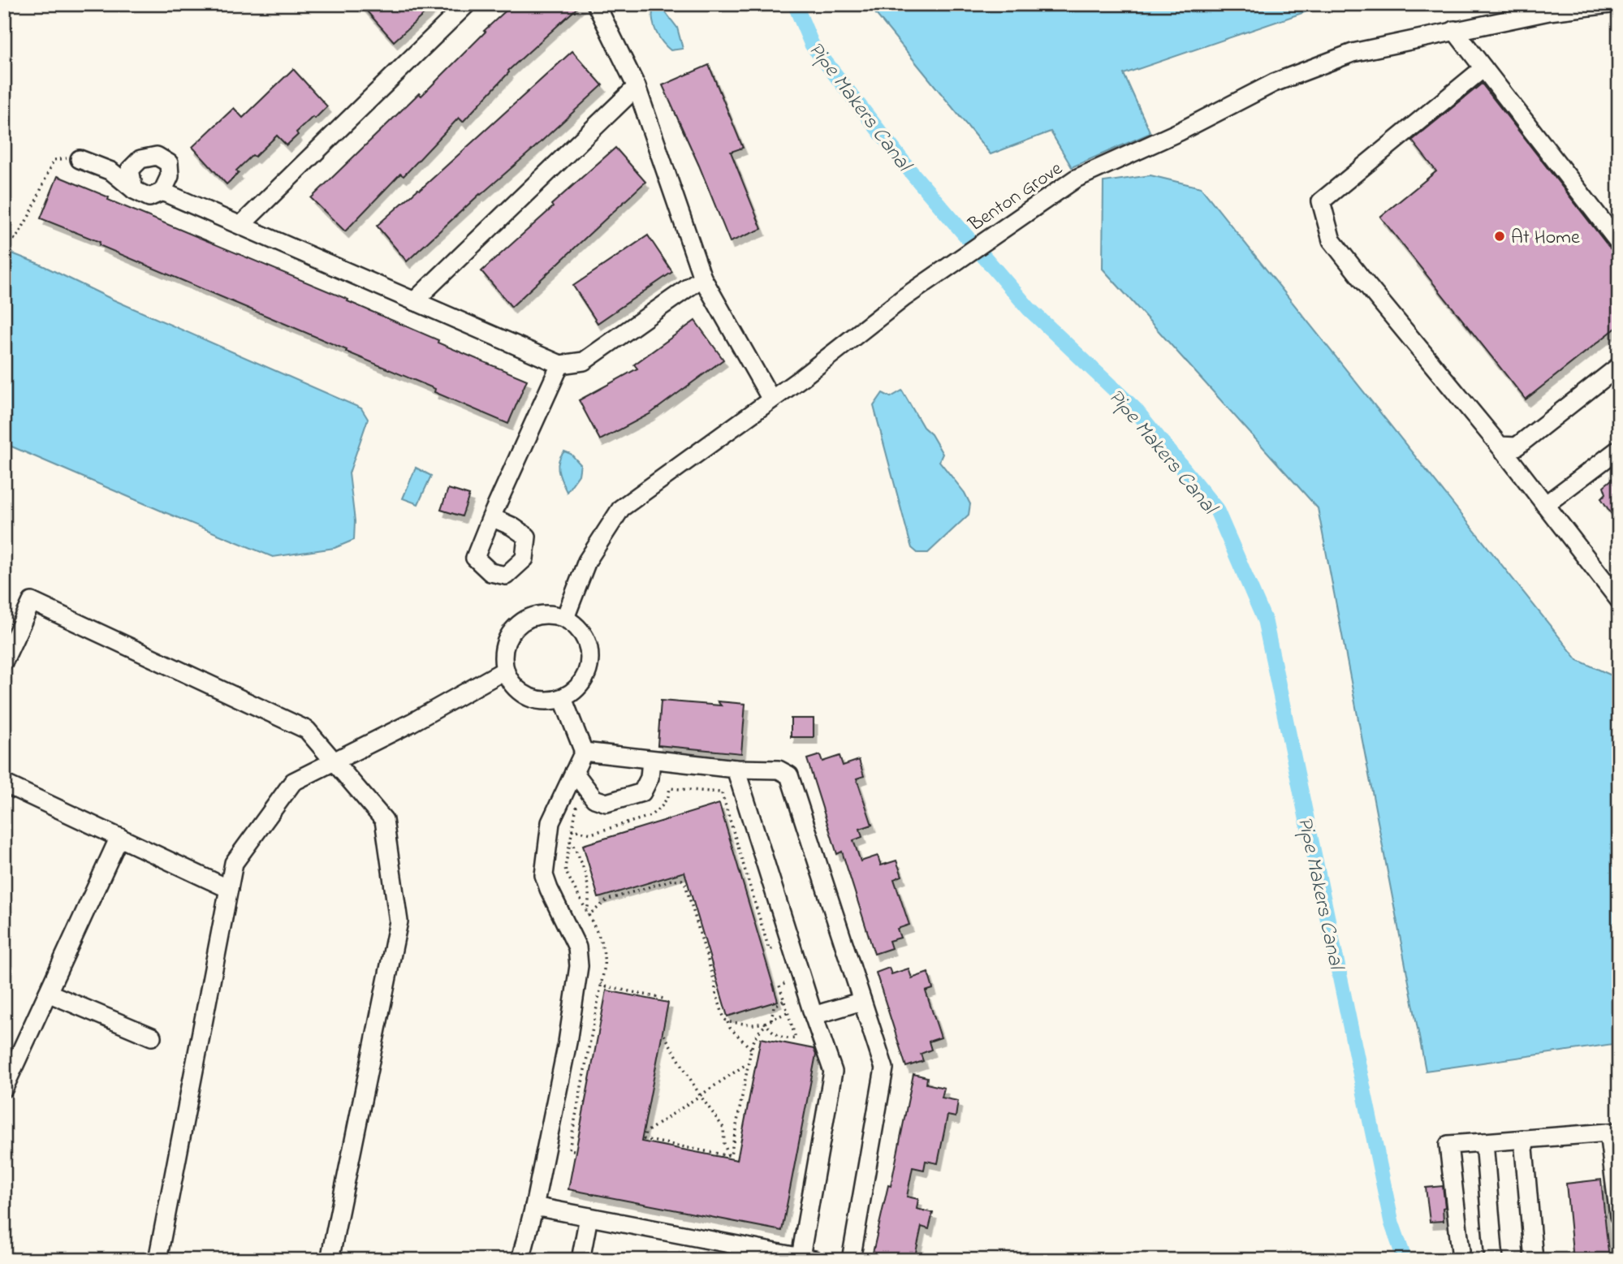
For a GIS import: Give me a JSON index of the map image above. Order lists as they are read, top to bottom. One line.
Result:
{"streets":{"street":["Benton Grove"]},"water":["Pipe Makers Canal"],"places":["At Home"]}
